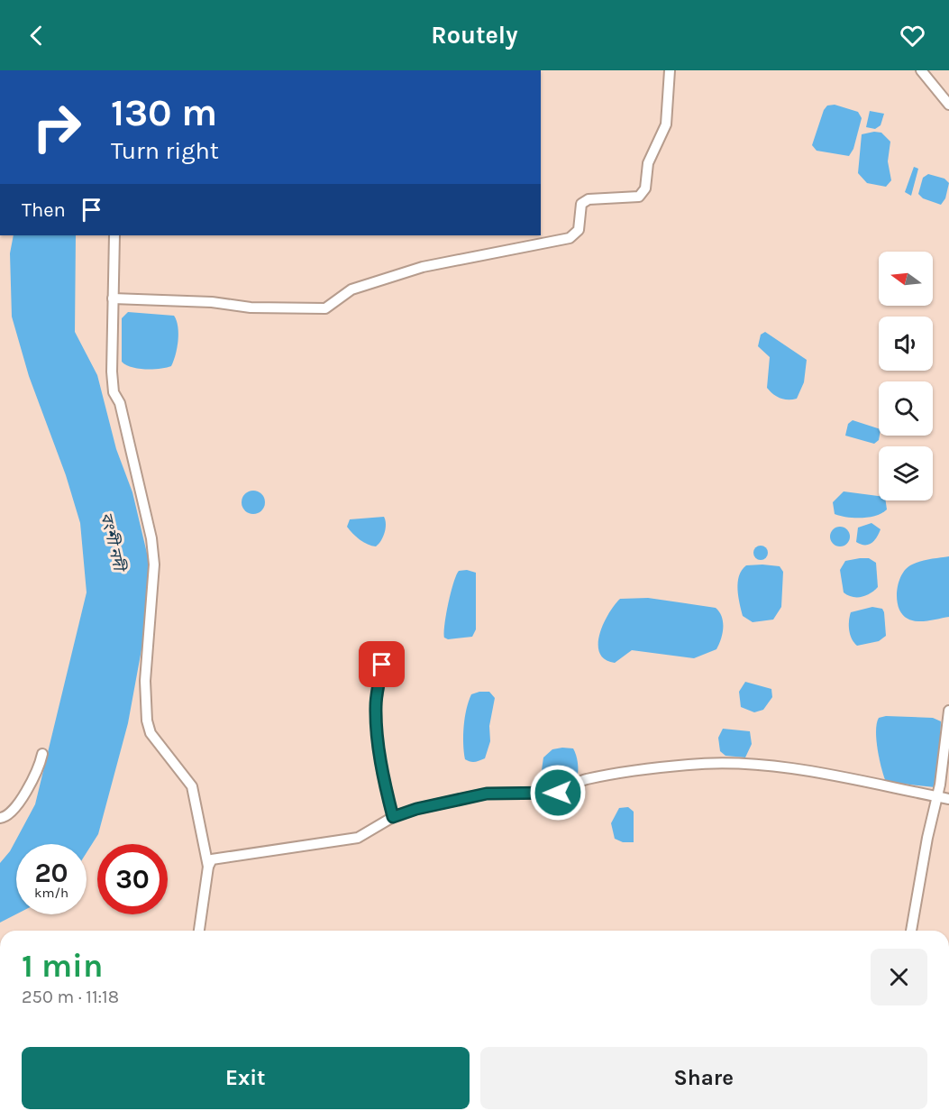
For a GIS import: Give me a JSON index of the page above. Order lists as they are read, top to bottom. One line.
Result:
{"water":["বংশী নদী"],"north":"left","page":{"header":"Routely","turn":["130 m","Turn right"],"then":"Then","speed":"20 km/h","limit":"30","heading":["1 min","250 m · 11:18"],"buttons":["Exit","Share"]}}
